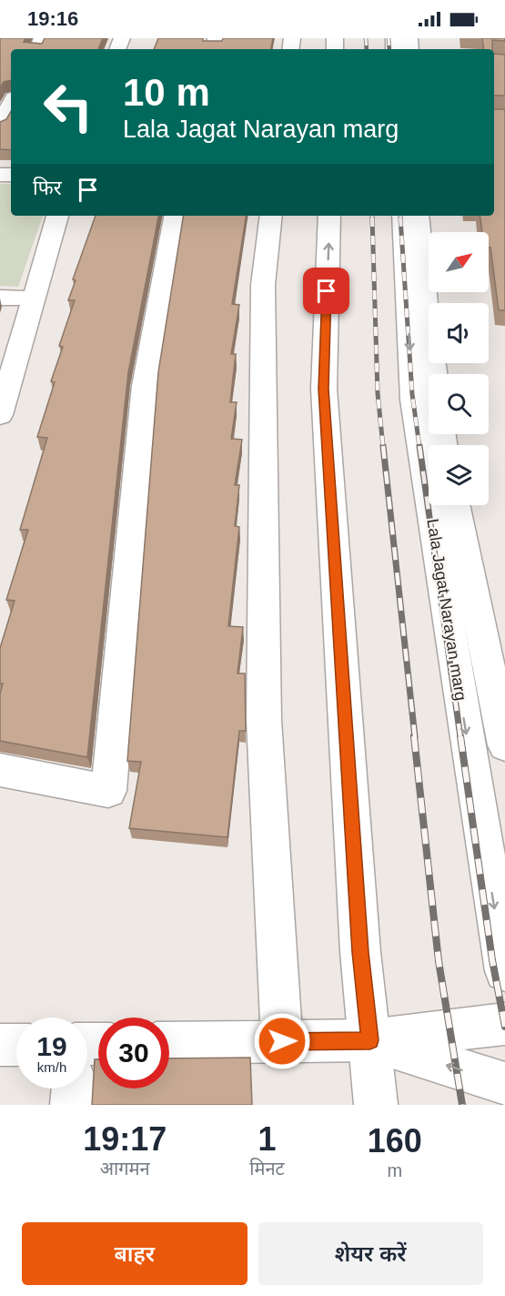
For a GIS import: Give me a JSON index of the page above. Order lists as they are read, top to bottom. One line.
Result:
{"streets":{"street":["Lala Jagat Narayan marg"]},"north":"top right","page":{"status":"19:16","turn":["10 m","Lala Jagat Narayan marg"],"then":"फिर","speed":"19 km/h","limit":"30","eta":["19:17","आगमन","1","मिनट","160","m"],"buttons":["बाहर","शेयर करें"]}}
